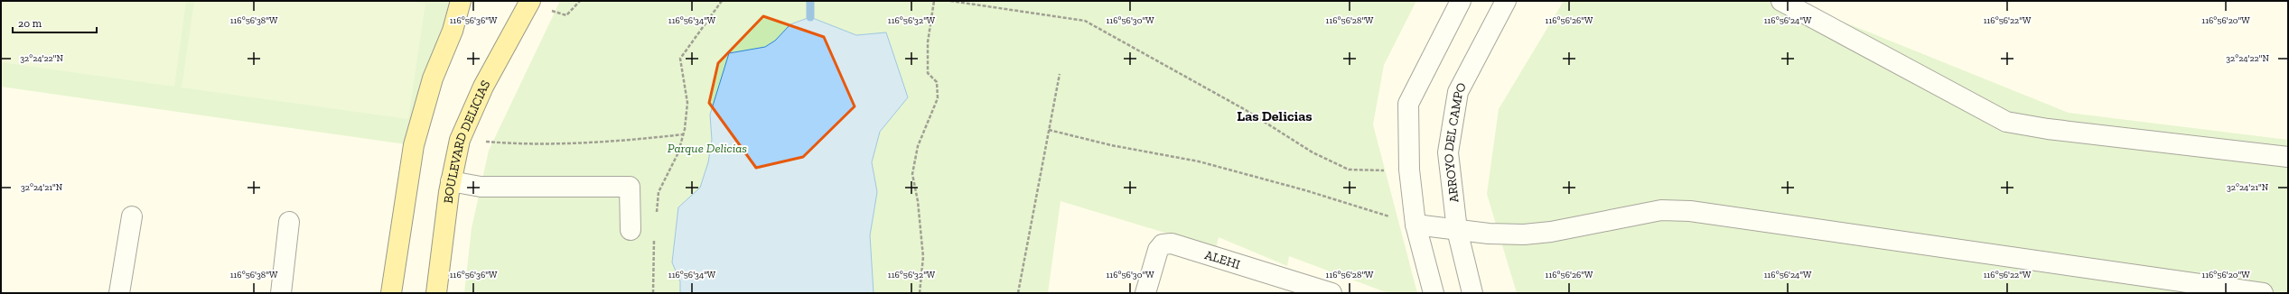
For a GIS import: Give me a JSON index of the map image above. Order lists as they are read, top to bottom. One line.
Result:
{"streets":{"main road":["BOULEVARD DELICIAS"],"street":["ARROYO DEL CAMPO","ALEHI"]},"districts":["Las Delicias"],"parks":["Parque Delicias"],"scale_bar":"20 m","coordinates":["116°56'38\"W","116°56'36\"W","116°56'34\"W","116°56'32\"W","116°56'30\"W","116°56'28\"W","116°56'26\"W","116°56'24\"W","116°56'22\"W","116°56'20\"W","32°24'22\"N","32°24'21\"N"]}
